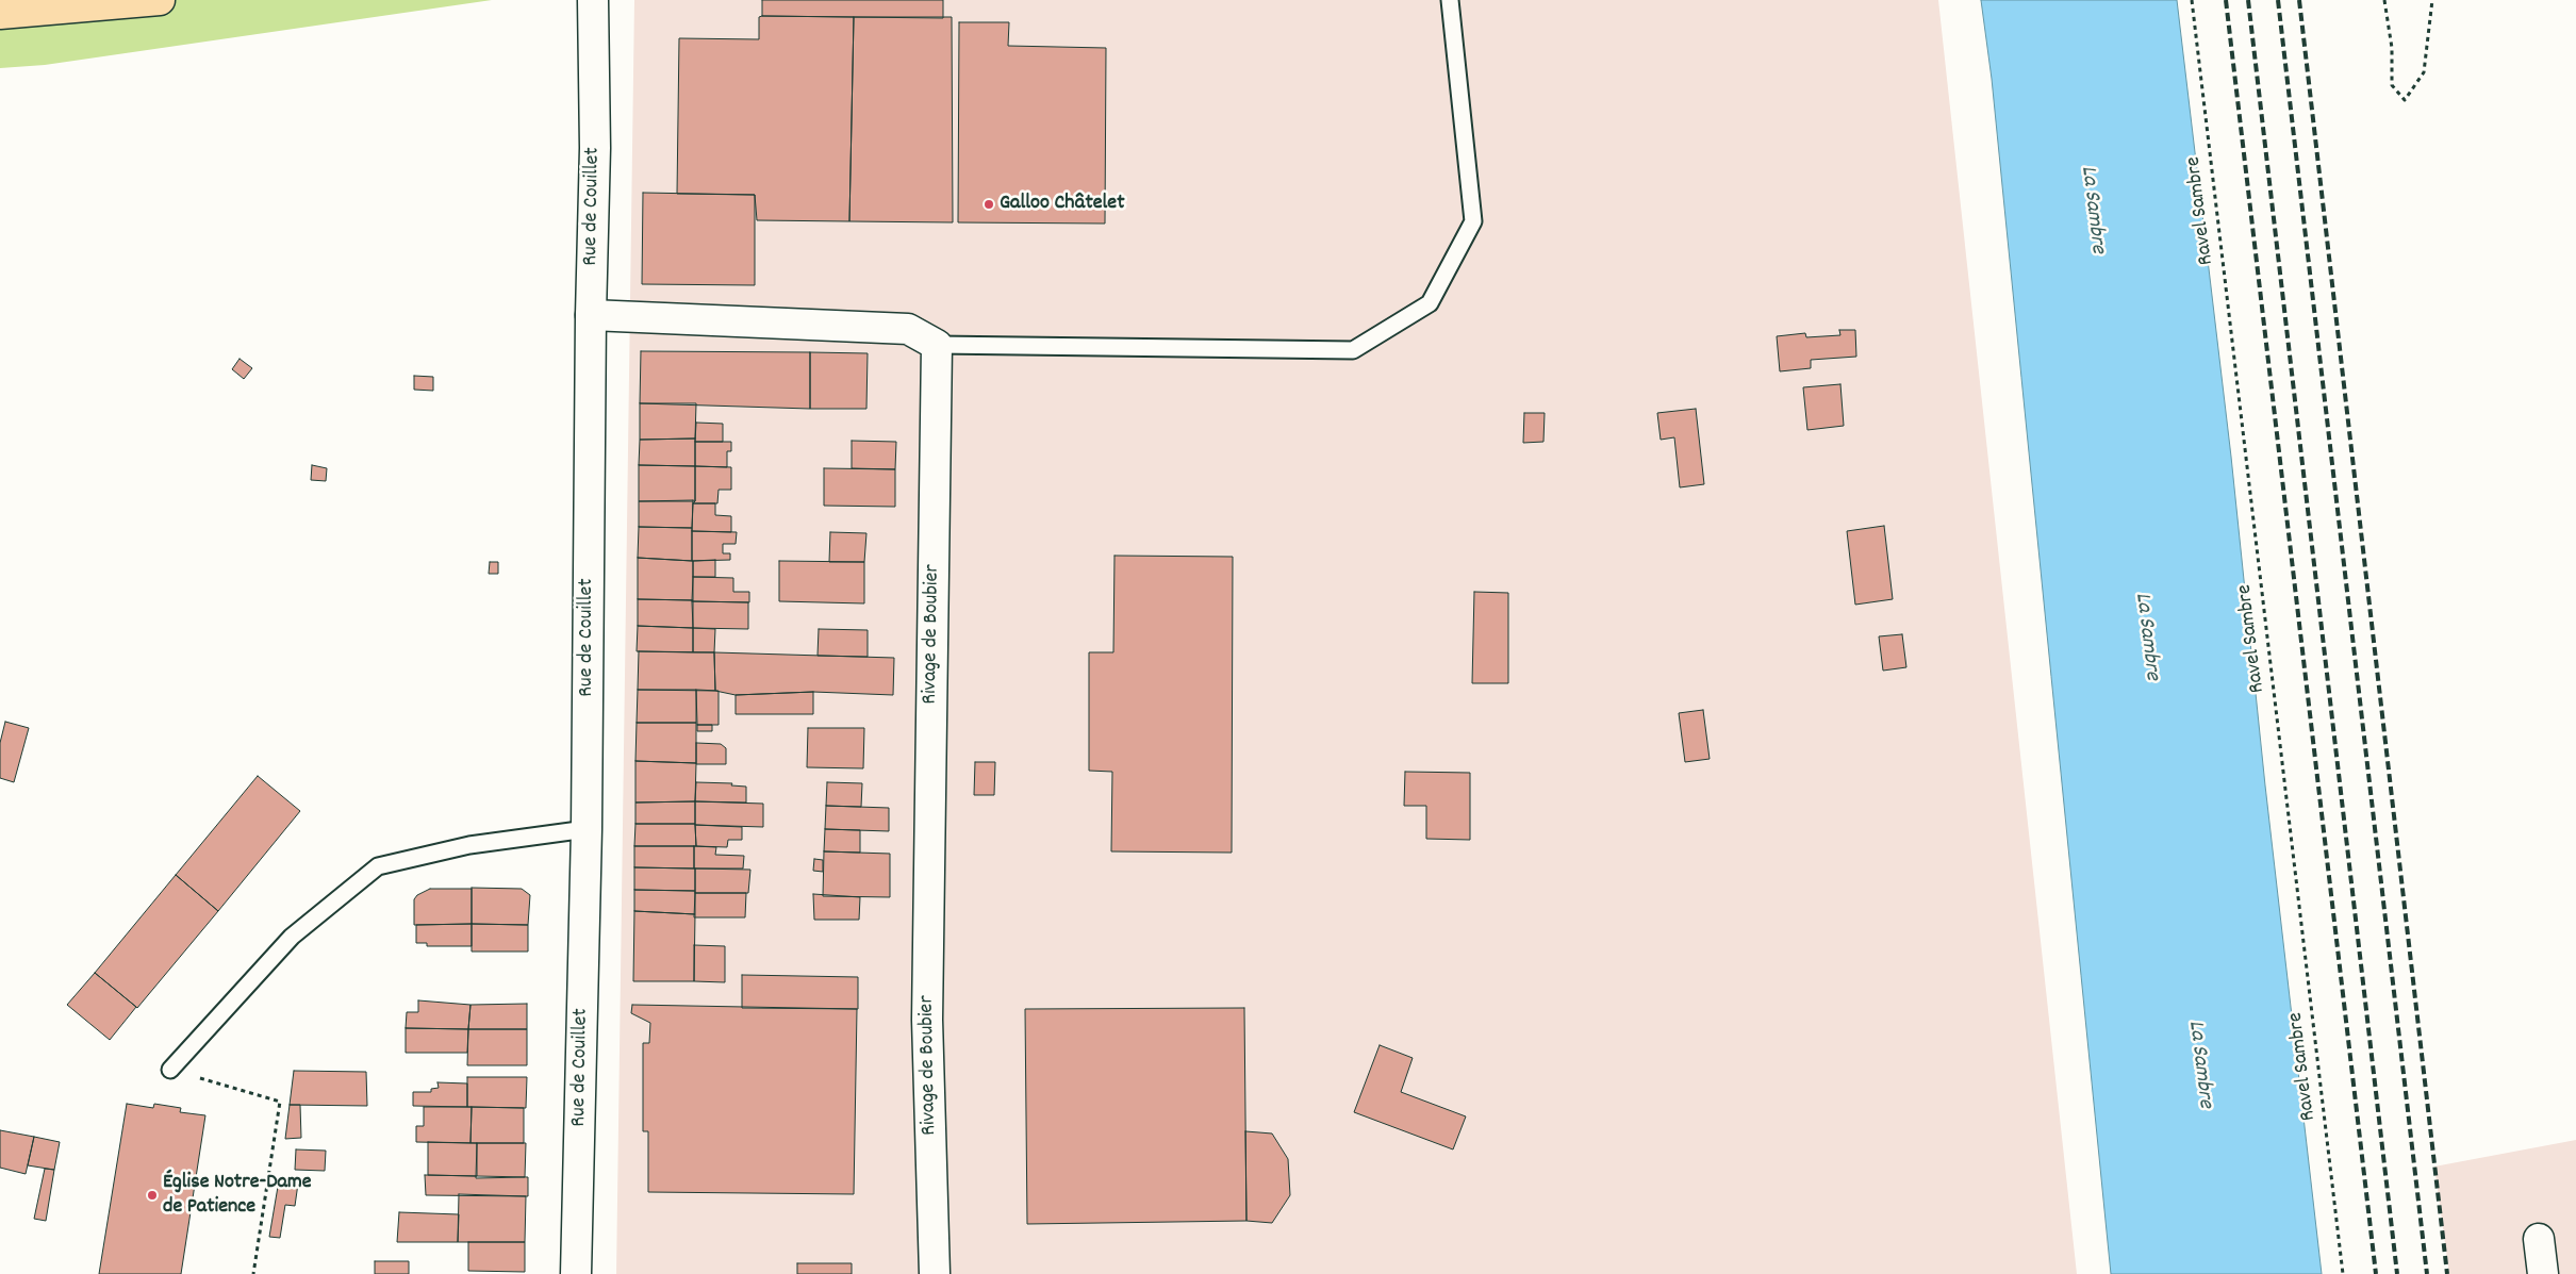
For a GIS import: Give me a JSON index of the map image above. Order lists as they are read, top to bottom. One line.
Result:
{"streets":{"street":["Rue de Couillet","Rivage de Boubier"],"path":["Ravel Sambre"]},"water":["La Sambre"],"places":["Galloo Châtelet","Église Notre-Dame de Patience"]}
